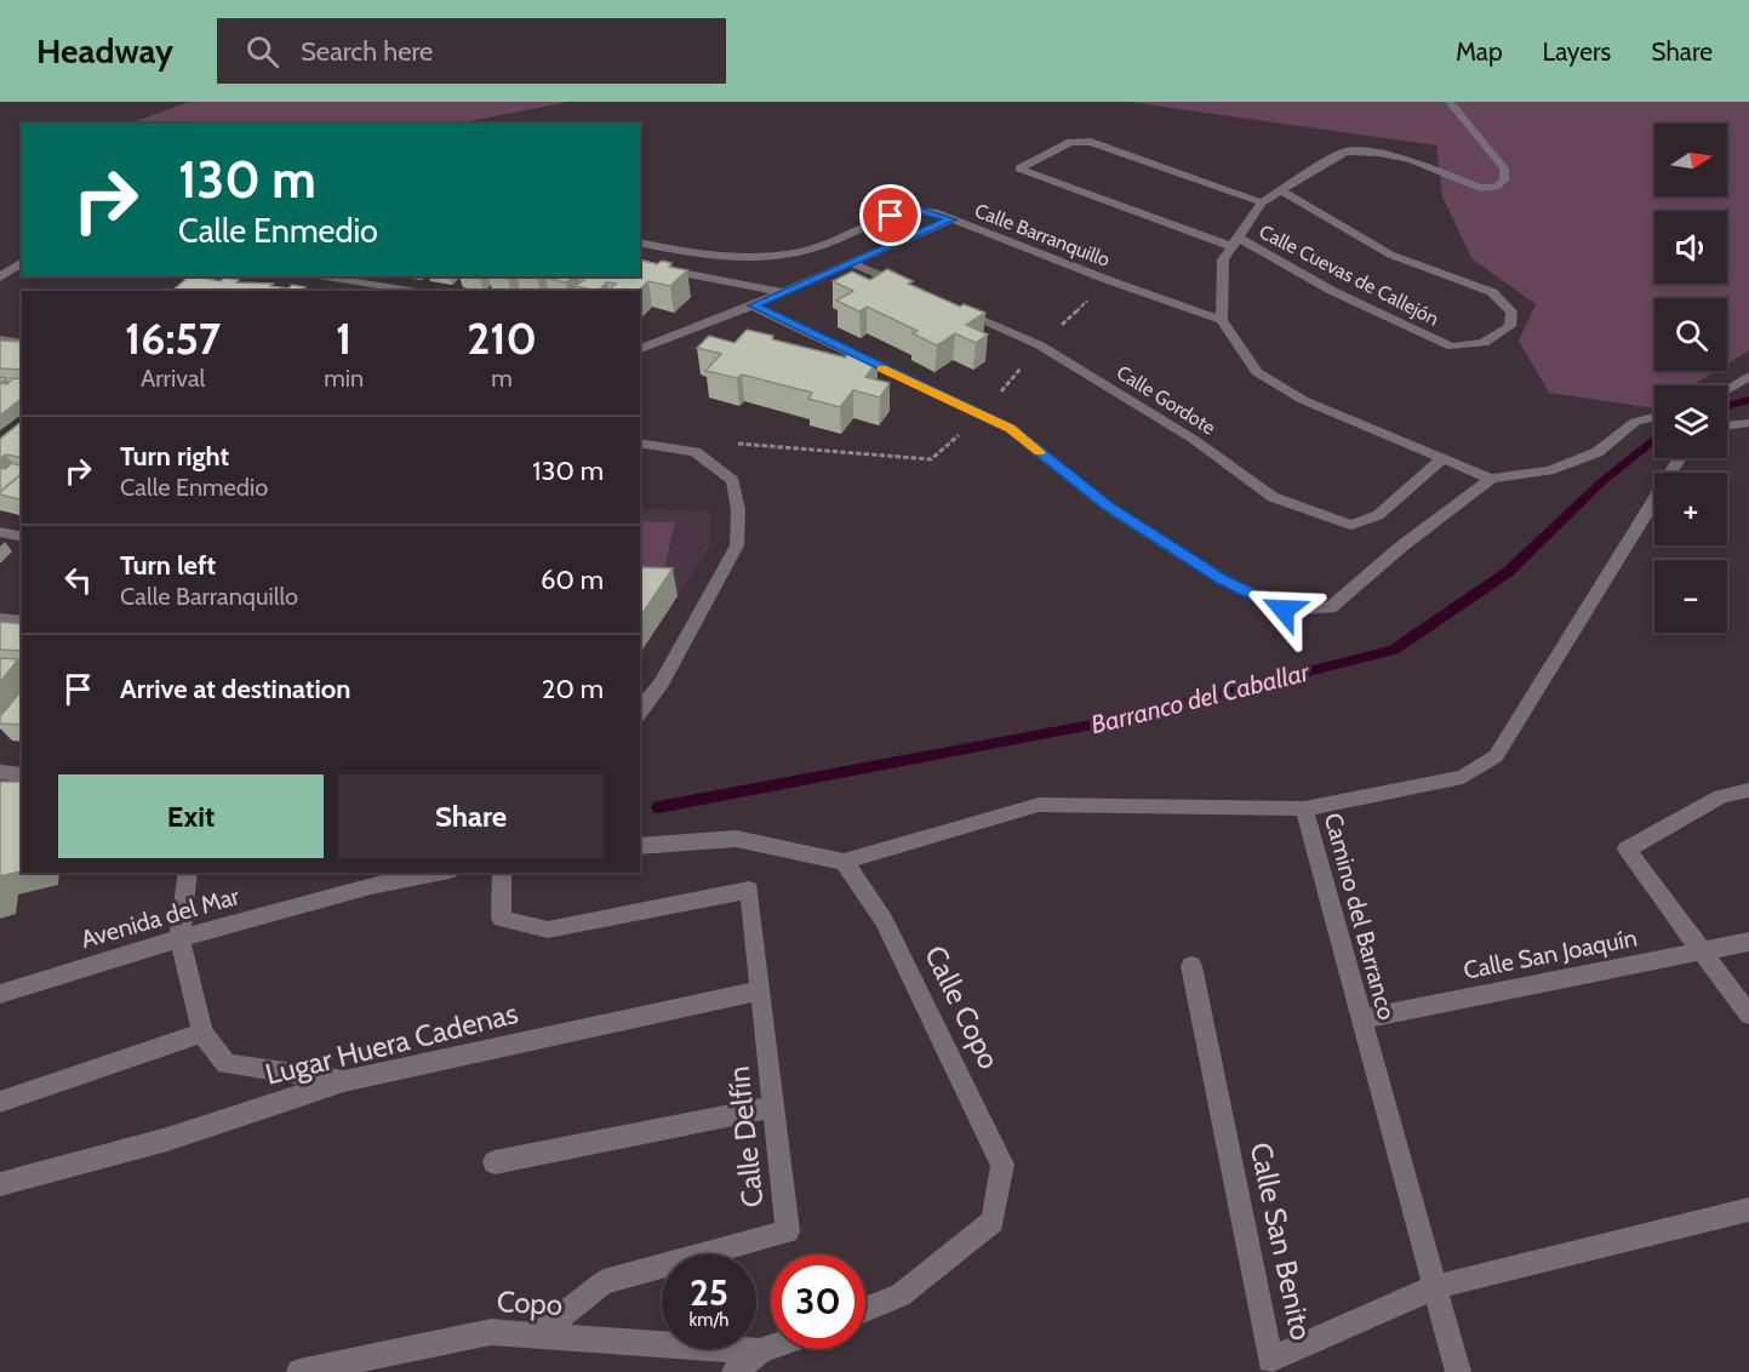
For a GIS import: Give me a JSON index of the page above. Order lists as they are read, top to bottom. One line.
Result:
{"streets":{"street":["Calle Barranquillo","Calle Cuevas de Callejón","Calle Gordote","Camino del Barranco","Avenida del Mar","Calle San Joaquín","Calle Copo","Lugar Huera Cadenas","Calle Delfín","Calle San Benito","Copo"]},"crossings":[["Camino del Barranco","Calle San Joaquín"],["Camino del Barranco","Calle San Benito"],["Lugar Huera Cadenas","Calle Delfín"],["Calle Delfín","Copo"]],"water":["Barranco del Caballar"],"north":"right","page":{"header":"Headway","search":"Search here","nav":["Map","Layers","Share"],"map_buttons":["+","−"],"turn":["130 m","Calle Enmedio"],"eta":["16:57","Arrival","1","min","210","m"],"list":[{"name":"Turn right","note":"Calle Enmedio","value":"130 m"},{"name":"Turn left","note":"Calle Barranquillo","value":"60 m"},{"name":"Arrive at destination","value":"20 m"}],"buttons":["Exit","Share"],"speed":"25 km/h","limit":"30"}}
